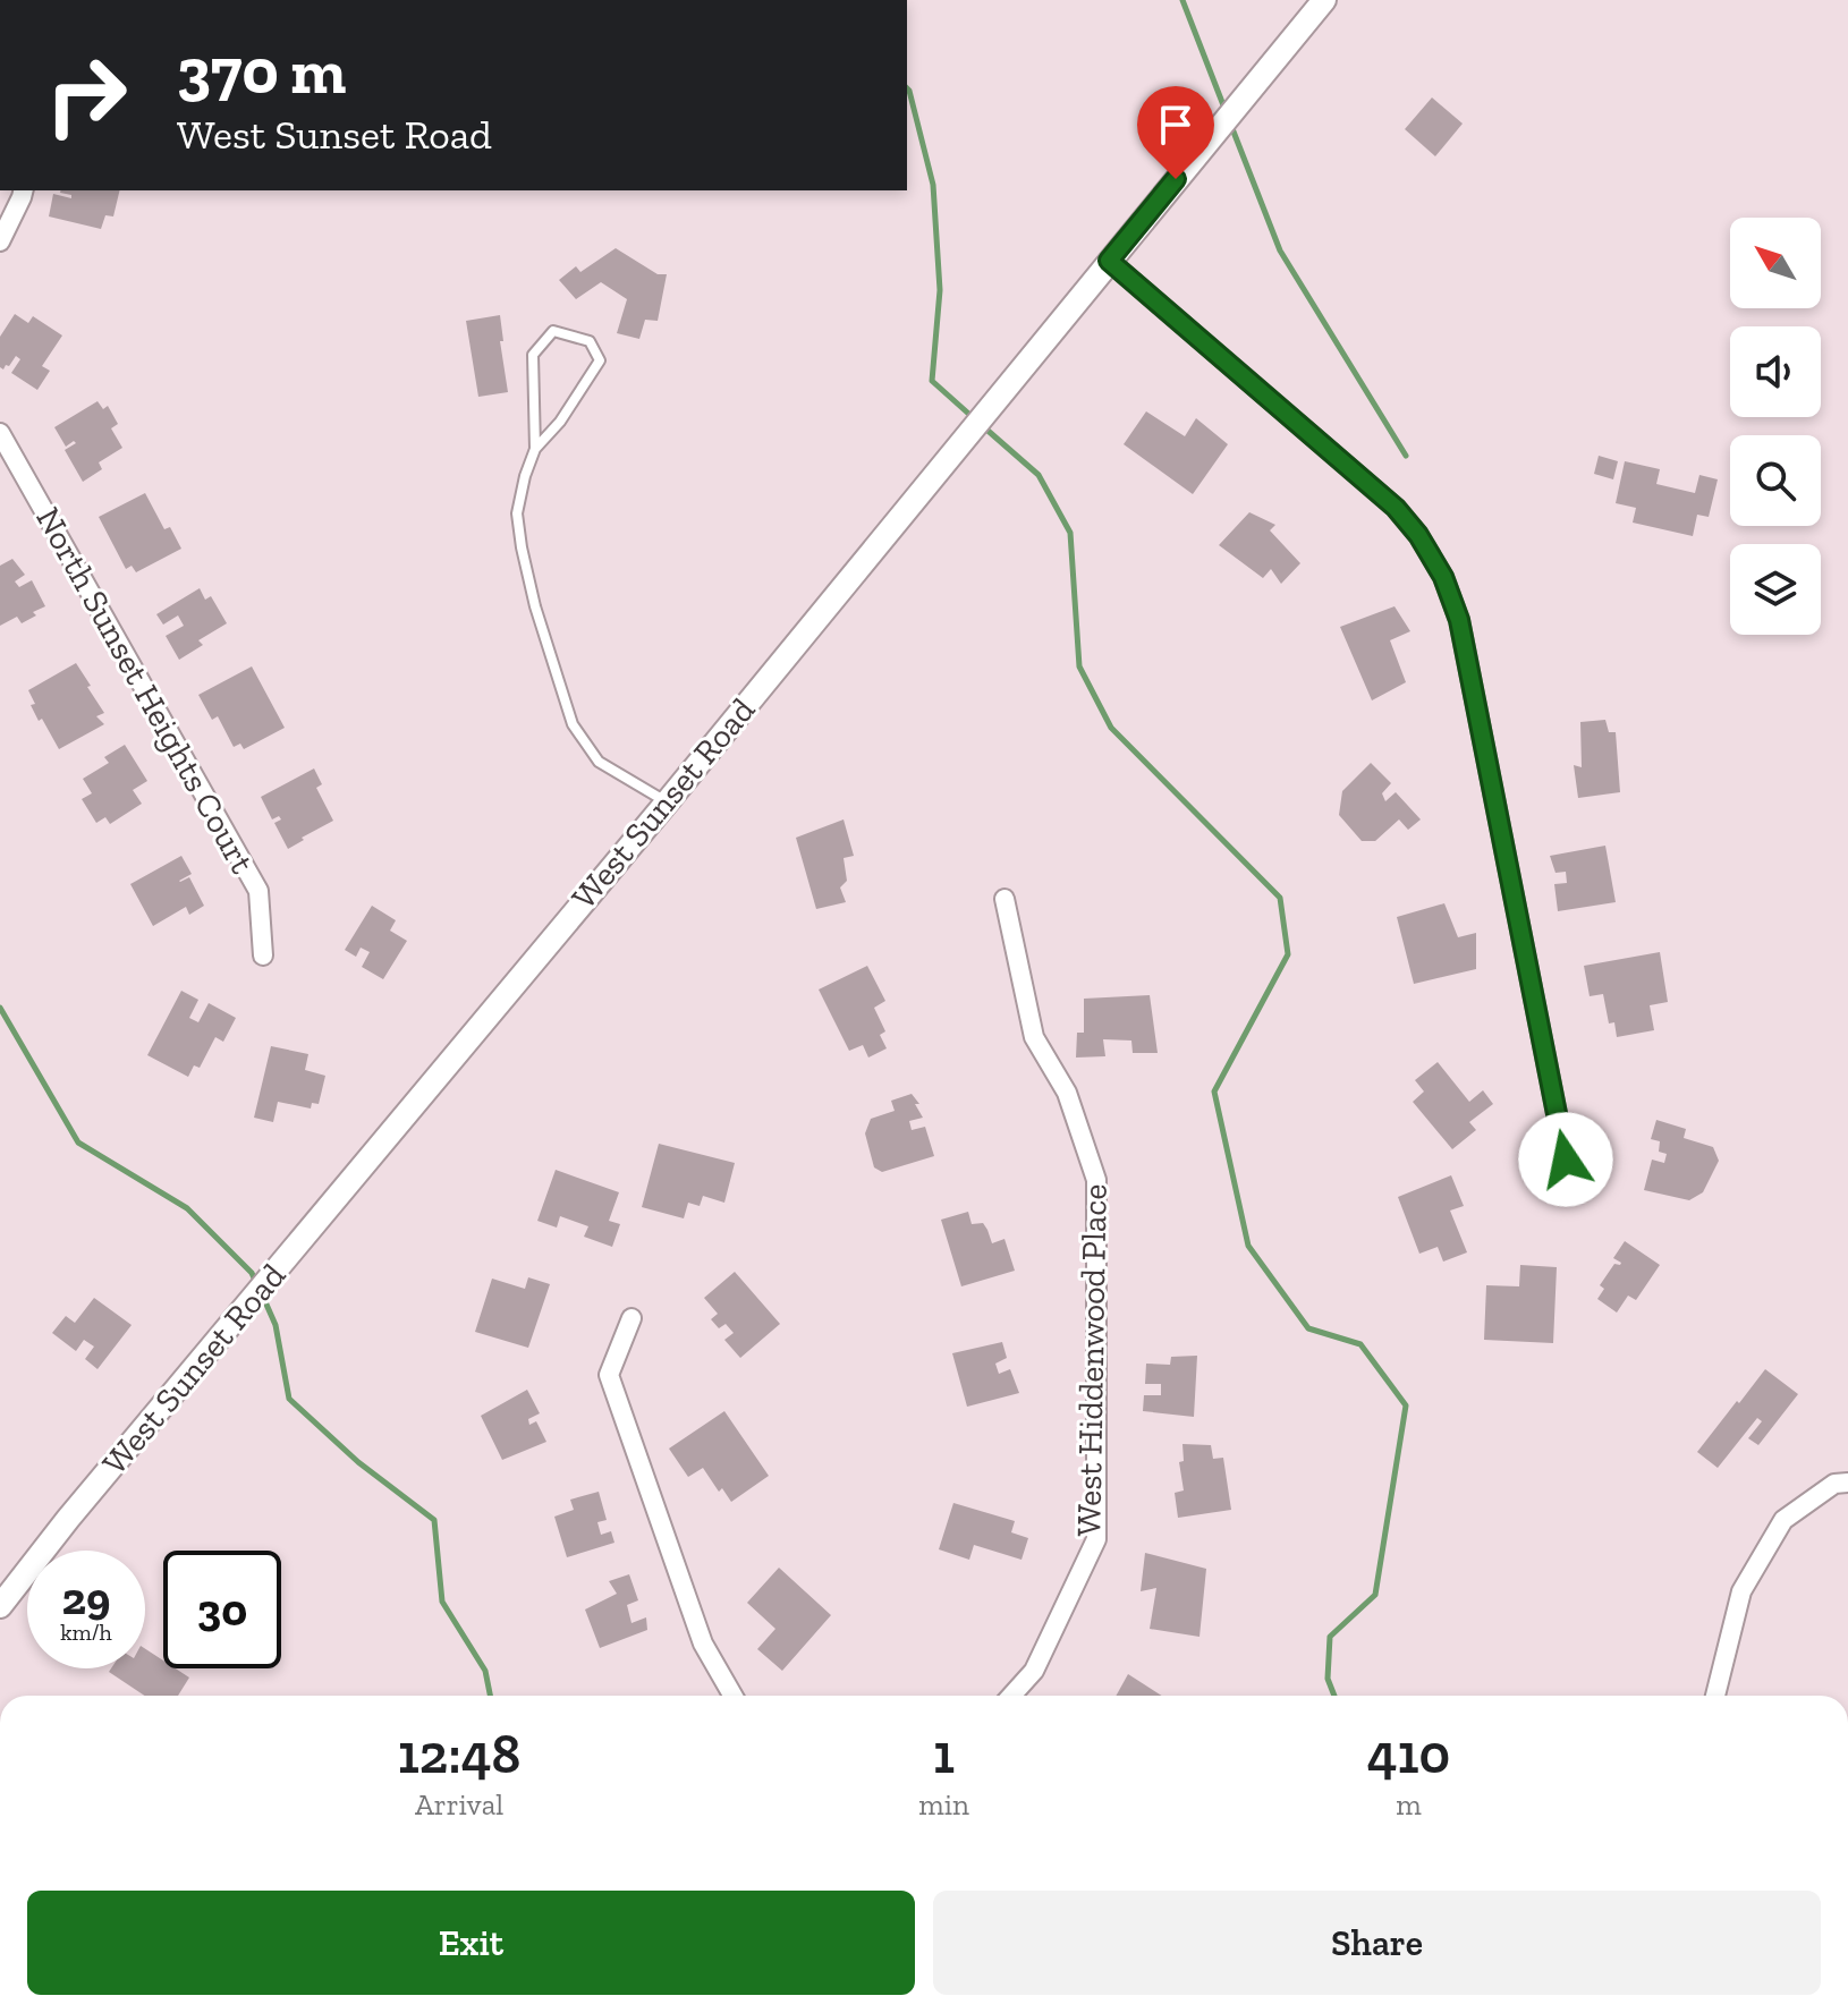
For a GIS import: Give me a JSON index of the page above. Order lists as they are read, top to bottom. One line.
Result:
{"streets":{"street":["North Sunset Heights Court","West Sunset Road","West Hiddenwood Place"]},"north":"top left","page":{"turn":["370 m","West Sunset Road"],"speed":"29 km/h","limit":"30","eta":["12:48","Arrival","1","min","410","m"],"buttons":["Exit","Share"]}}
